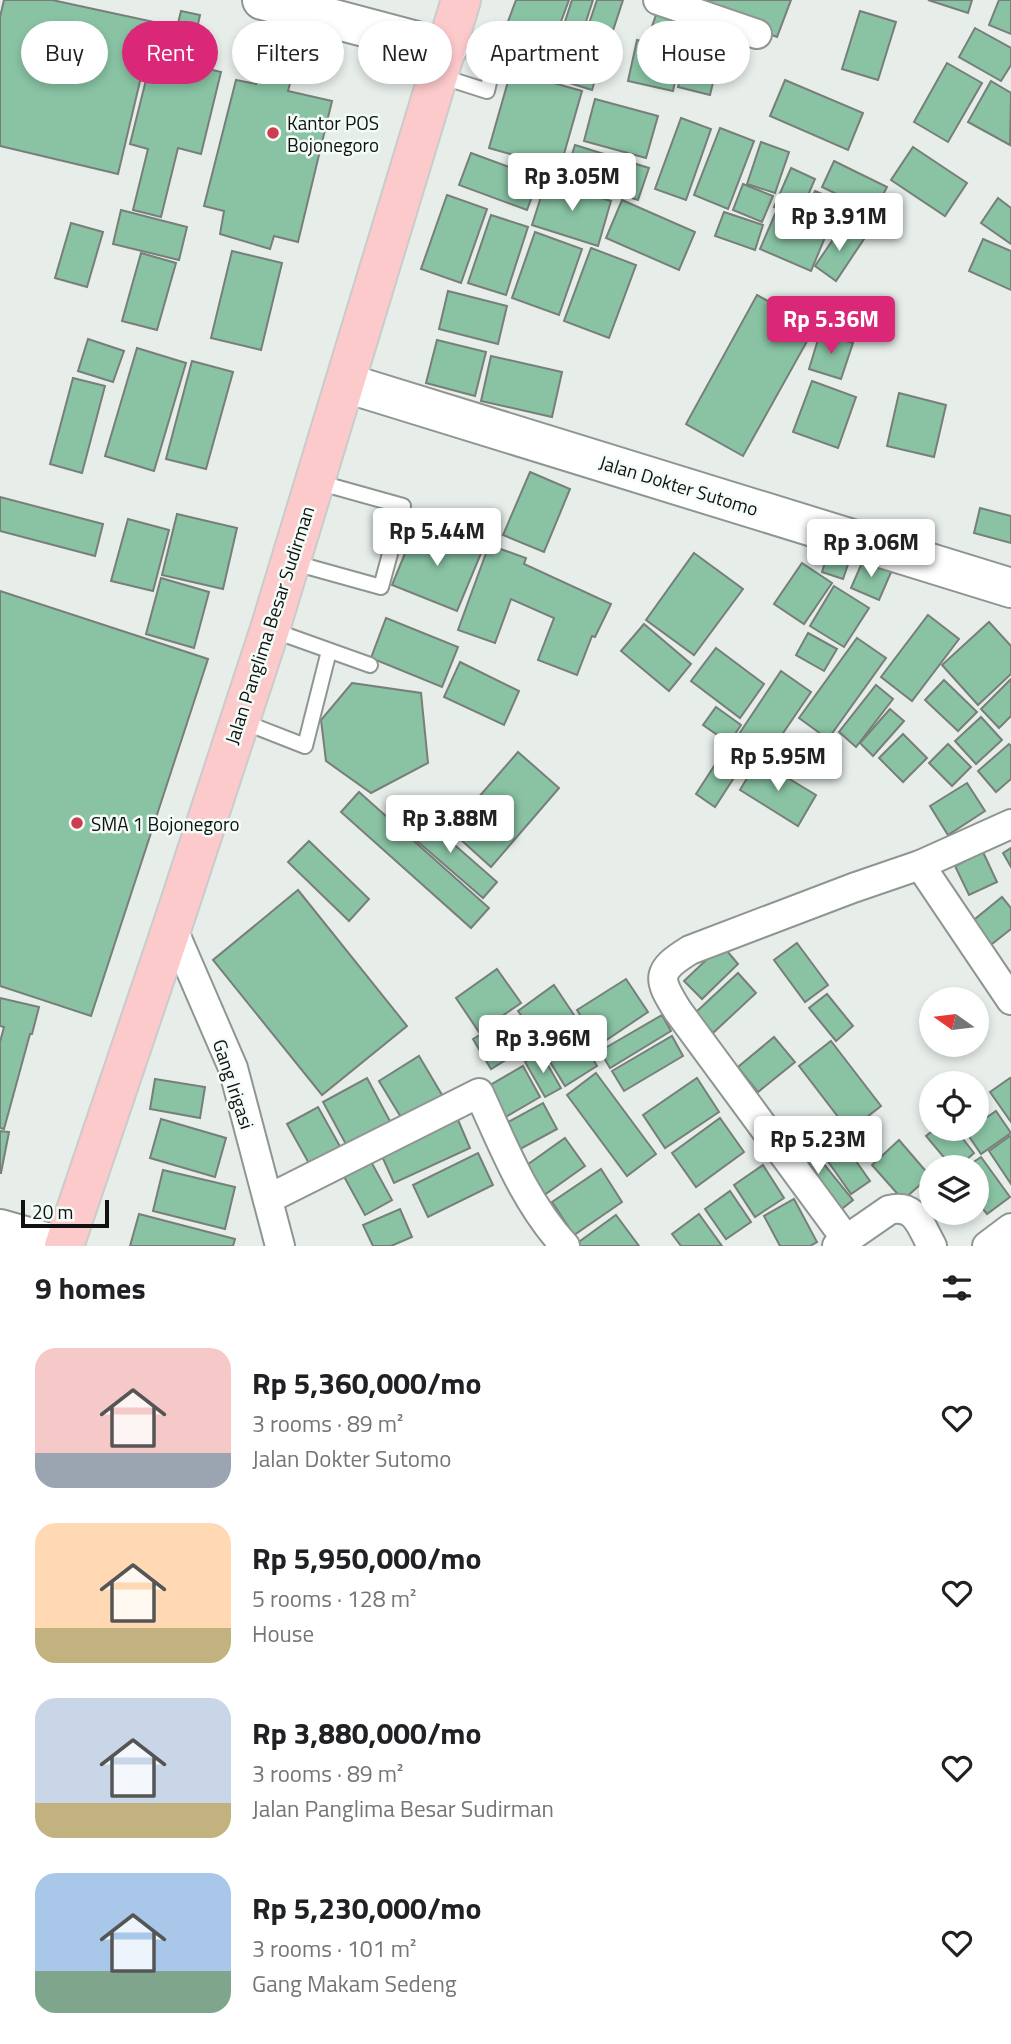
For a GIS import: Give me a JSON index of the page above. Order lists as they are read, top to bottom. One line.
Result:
{"streets":{"main road":["Jalan Dokter Sutomo","Jalan Panglima Besar Sudirman"],"street":["Gang Irigasi"]},"crossings":[["Jalan Dokter Sutomo","Jalan Panglima Besar Sudirman"],["Jalan Panglima Besar Sudirman","Gang Irigasi"]],"places":["Kantor POS Bojonegoro","SMA 1 Bojonegoro"],"scale_bar":"20 m","north":"left","page":{"chip":["Buy","Rent","Filters","New","Apartment","House"],"price":["Rp 3.05M","Rp 3.91M","Rp 5.36M","Rp 5.44M","Rp 3.06M","Rp 5.95M","Rp 3.88M","Rp 3.96M","Rp 5.23M"],"scale":"20 m","heading":"9 homes","list":[{"name":"Rp 5,360,000/mo","note":"3 rooms · 89 m² · Jalan Dokter Sutomo"},{"name":"Rp 5,950,000/mo","note":"5 rooms · 128 m² · House"},{"name":"Rp 3,880,000/mo","note":"3 rooms · 89 m² · Jalan Panglima Besar Sudirman"},{"name":"Rp 5,230,000/mo","note":"3 rooms · 101 m² · Gang Makam Sedeng"}]}}
